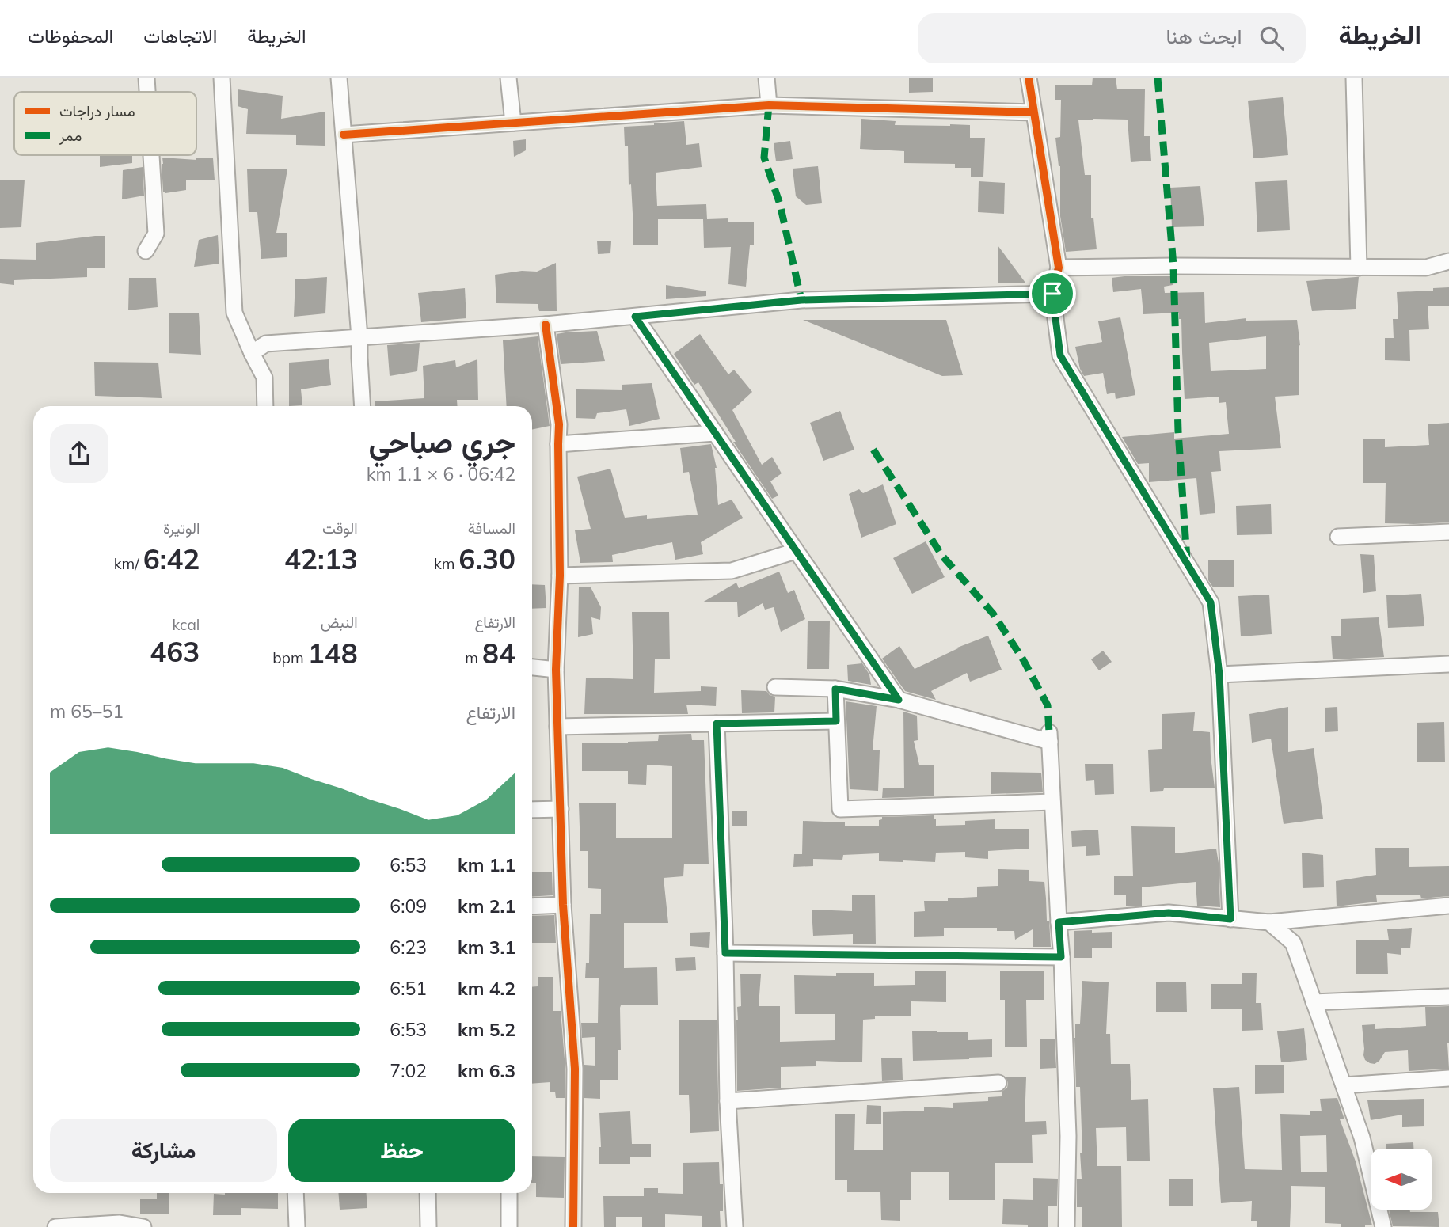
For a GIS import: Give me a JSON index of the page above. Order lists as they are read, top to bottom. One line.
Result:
{"legend":["مسار دراجات","ممر"],"north":"left","page":{"header":"الخريطة","search":"ابحث هنا","nav":["الخريطة","الاتجاهات","المحفوظات"],"heading":["جري صباحي","06:42 · 6 × 1.1 km"],"stats":[["المسافة","6.30 km"],["الوقت","42:13"],["الوتيرة","6:42 /km"],["الارتفاع","84 m"],["النبض","148 bpm"],["kcal","463"]],"chart":["الارتفاع","51–65 m"],"list":[{"name":"1.1 km","note":"6:53"},{"name":"2.1 km","note":"6:09"},{"name":"3.1 km","note":"6:23"},{"name":"4.2 km","note":"6:51"},{"name":"5.2 km","note":"6:53"},{"name":"6.3 km","note":"7:02"}],"buttons":["حفظ","مشاركة"]}}
